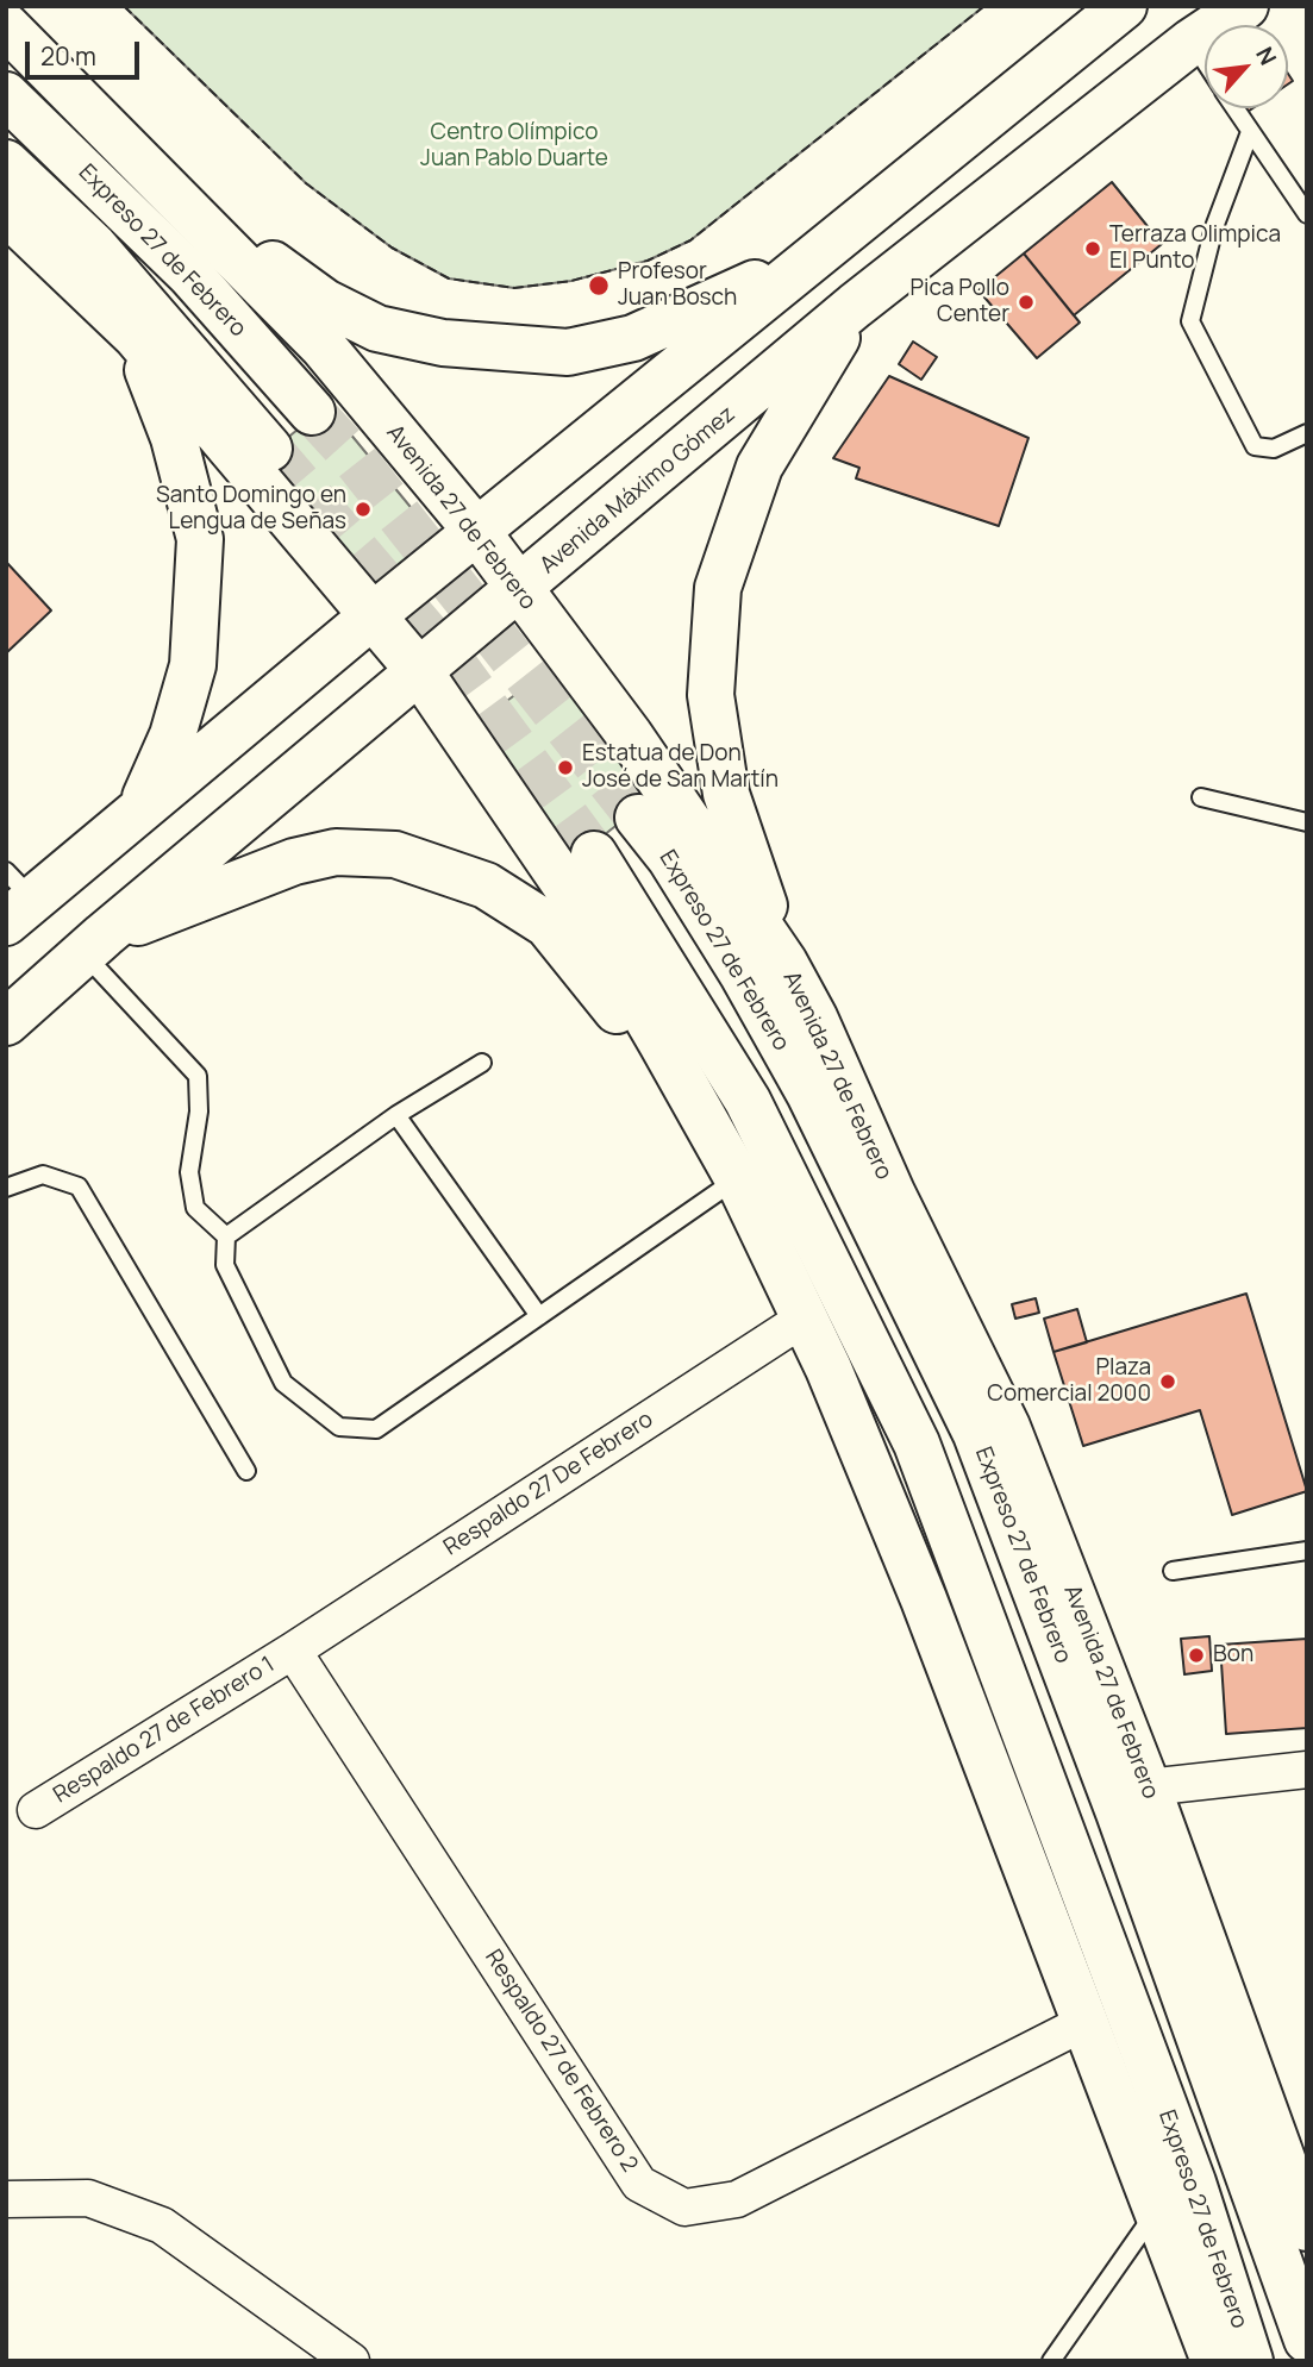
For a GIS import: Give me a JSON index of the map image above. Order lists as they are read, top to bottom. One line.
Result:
{"streets":{"main road":["Expreso 27 de Febrero","Avenida Máximo Gómez","Avenida 27 de Febrero"],"street":["Respaldo 27 De Febrero","Respaldo 27 de Febrero 1","Respaldo 27 de Febrero 2"]},"crossings":[["Avenida Máximo Gómez","Avenida 27 de Febrero"],["Respaldo 27 De Febrero","Respaldo 27 de Febrero 1"],["Respaldo 27 De Febrero","Respaldo 27 de Febrero 2"],["Respaldo 27 de Febrero 1","Respaldo 27 de Febrero 2"]],"parks":["Centro Olímpico Juan Pablo Duarte"],"places":["Terraza Olimpica El Punto","Profesor Juan Bosch","Pica Pollo Center","Santo Domingo en Lengua de Señas","Estatua de Don José de San Martín","Plaza Comercial 2000","Bon"],"scale_bar":"20 m","north":"top right"}
